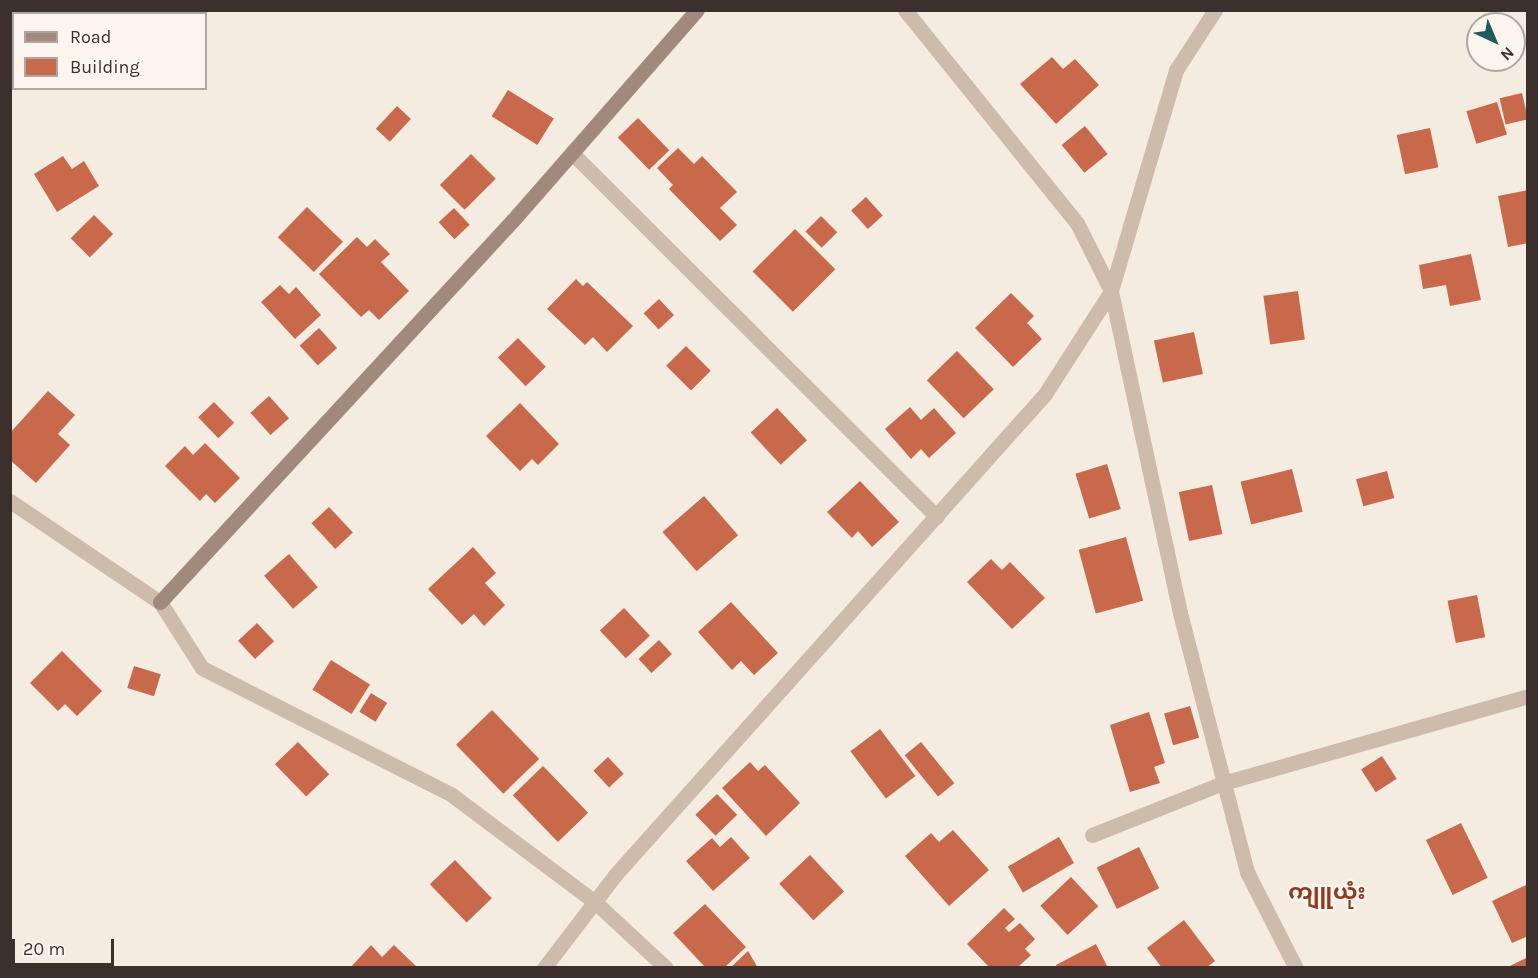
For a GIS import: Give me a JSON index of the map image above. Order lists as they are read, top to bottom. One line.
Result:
{"districts":["ကျူယုံး"],"legend":["Road","Building"],"scale_bar":"20 m","north":"bottom right"}
